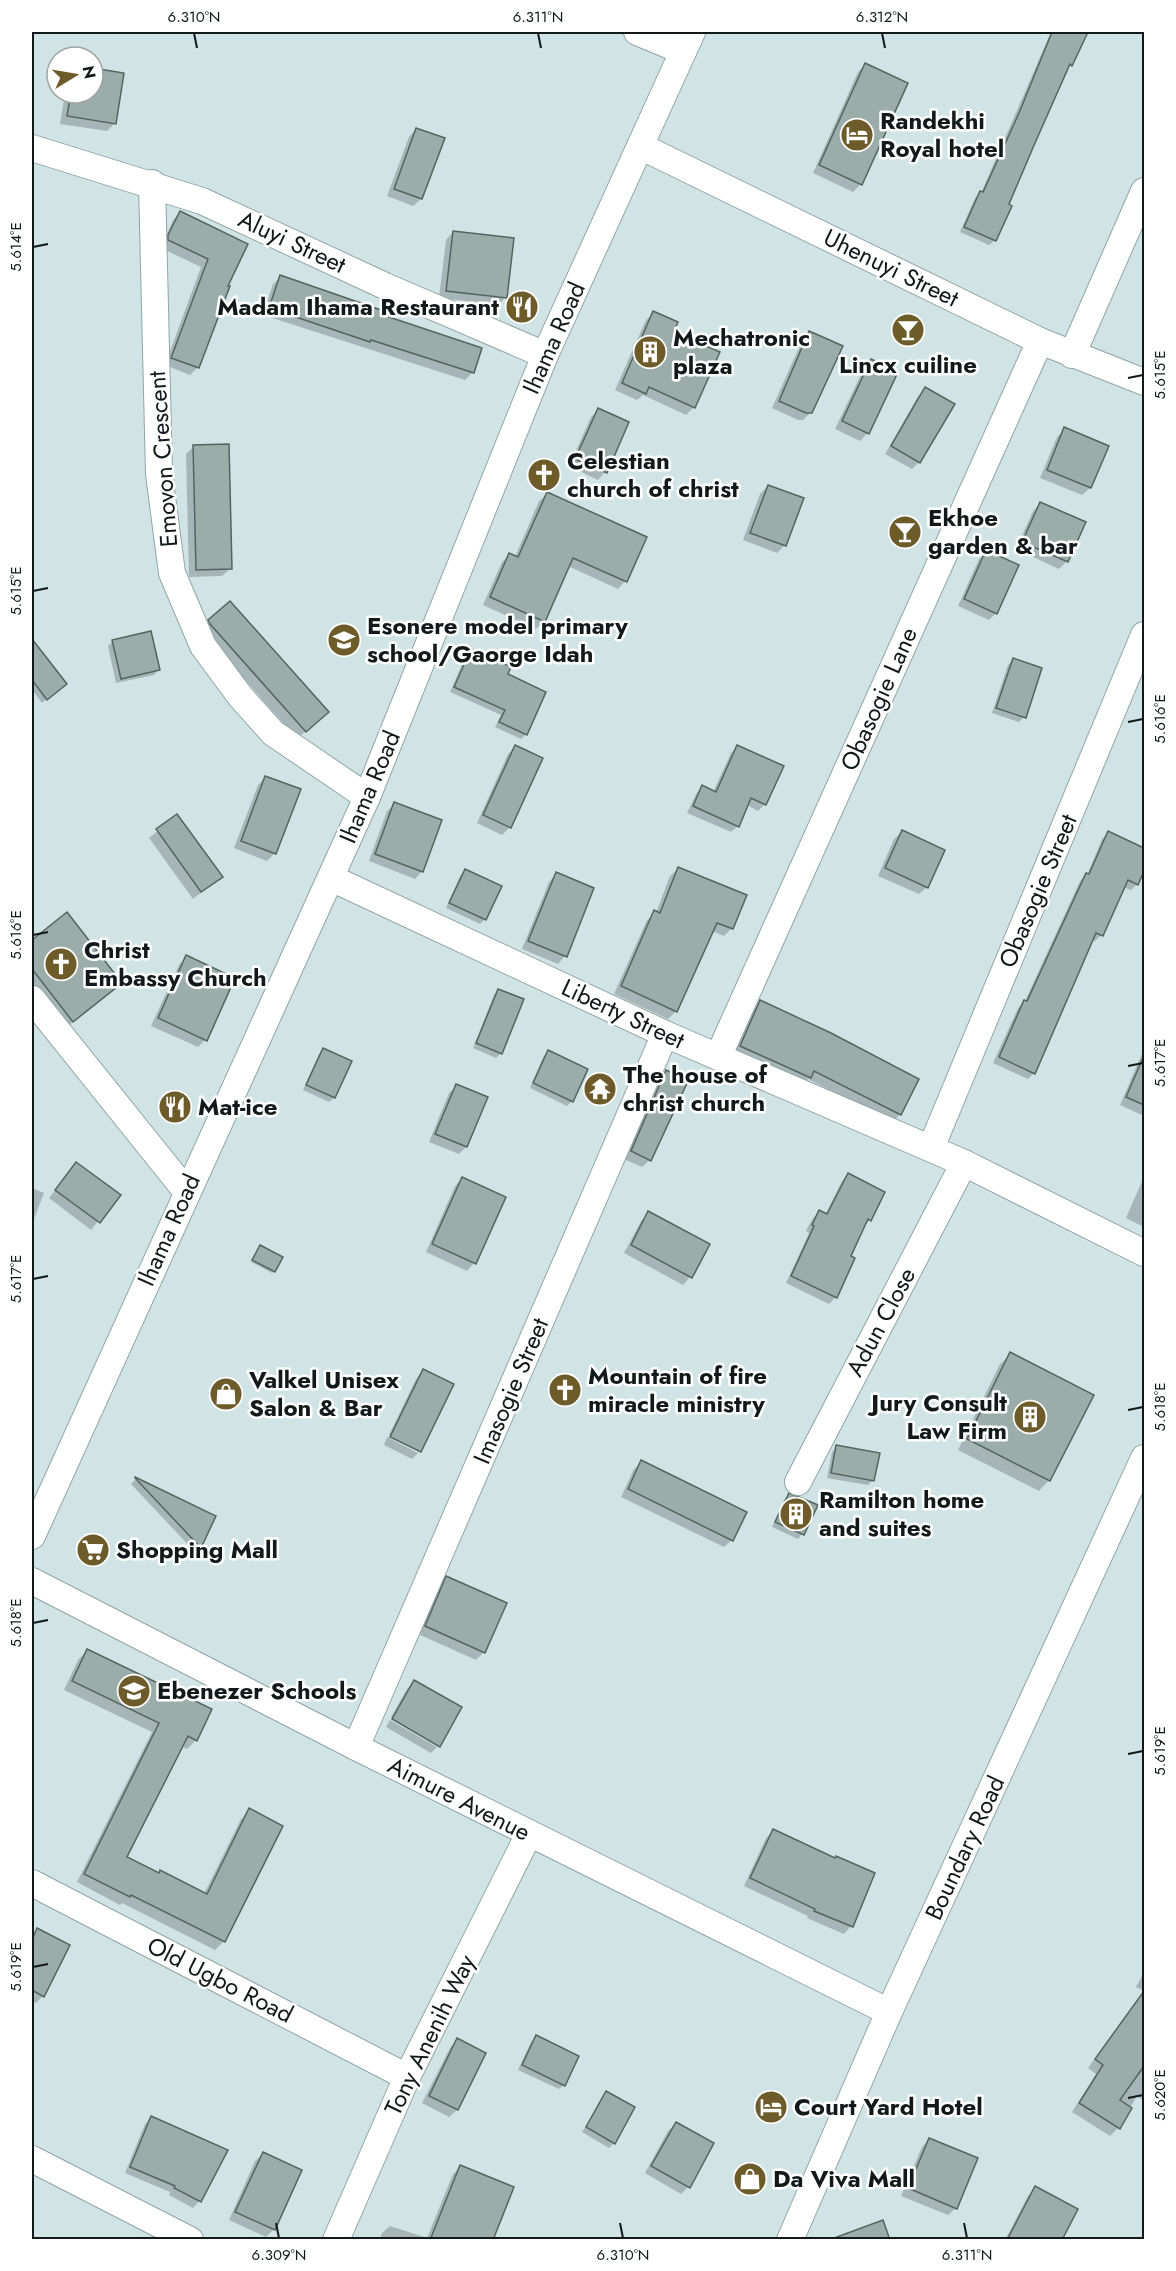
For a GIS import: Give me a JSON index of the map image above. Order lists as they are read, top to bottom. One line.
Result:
{"streets":{"street":["Aluyi Street","Uhenuyi Street","Ihama Road","Emovon Crescent","Obasogie Lane","Obasogie Street","Liberty Street","Adun Close","Imasogie Street","Aimure Avenue","Boundary Road","Old Ugbo Road","Tony Anenih Way"]},"crossings":[["Aluyi Street","Ihama Road"],["Aluyi Street","Emovon Crescent"],["Uhenuyi Street","Ihama Road"],["Uhenuyi Street","Obasogie Lane"],["Ihama Road","Emovon Crescent"],["Ihama Road","Liberty Street"],["Obasogie Lane","Liberty Street"],["Obasogie Street","Liberty Street"],["Liberty Street","Adun Close"],["Liberty Street","Imasogie Street"],["Imasogie Street","Aimure Avenue"],["Aimure Avenue","Boundary Road"],["Aimure Avenue","Tony Anenih Way"],["Old Ugbo Road","Tony Anenih Way"]],"places":{"hotel":["Randekhi Royal hotel","Court Yard Hotel"],"restaurant":["Madam Ihama Restaurant","Mat-ice"],"bar":["Lincx cuiline","Ekhoe garden & bar"],"building":["Mechatronic plaza","Jury Consult Law Firm","Ramilton home and suites"],"church":["Celestian church of christ","Christ Embassy Church","Mountain of fire miracle ministry"],"school or university":["Esonere model primary school/Gaorge Idah","Ebenezer Schools"],"temple":["The house of christ church"],"shop":["Valkel Unisex Salon & Bar","Da Viva Mall"],"supermarket":["Shopping Mall"]},"north":"right","coordinates":["6.310°N","6.311°N","6.312°N","5.614°E","5.615°E","5.616°E","5.617°E","5.618°E","5.619°E","5.620°E","6.309°N"]}
